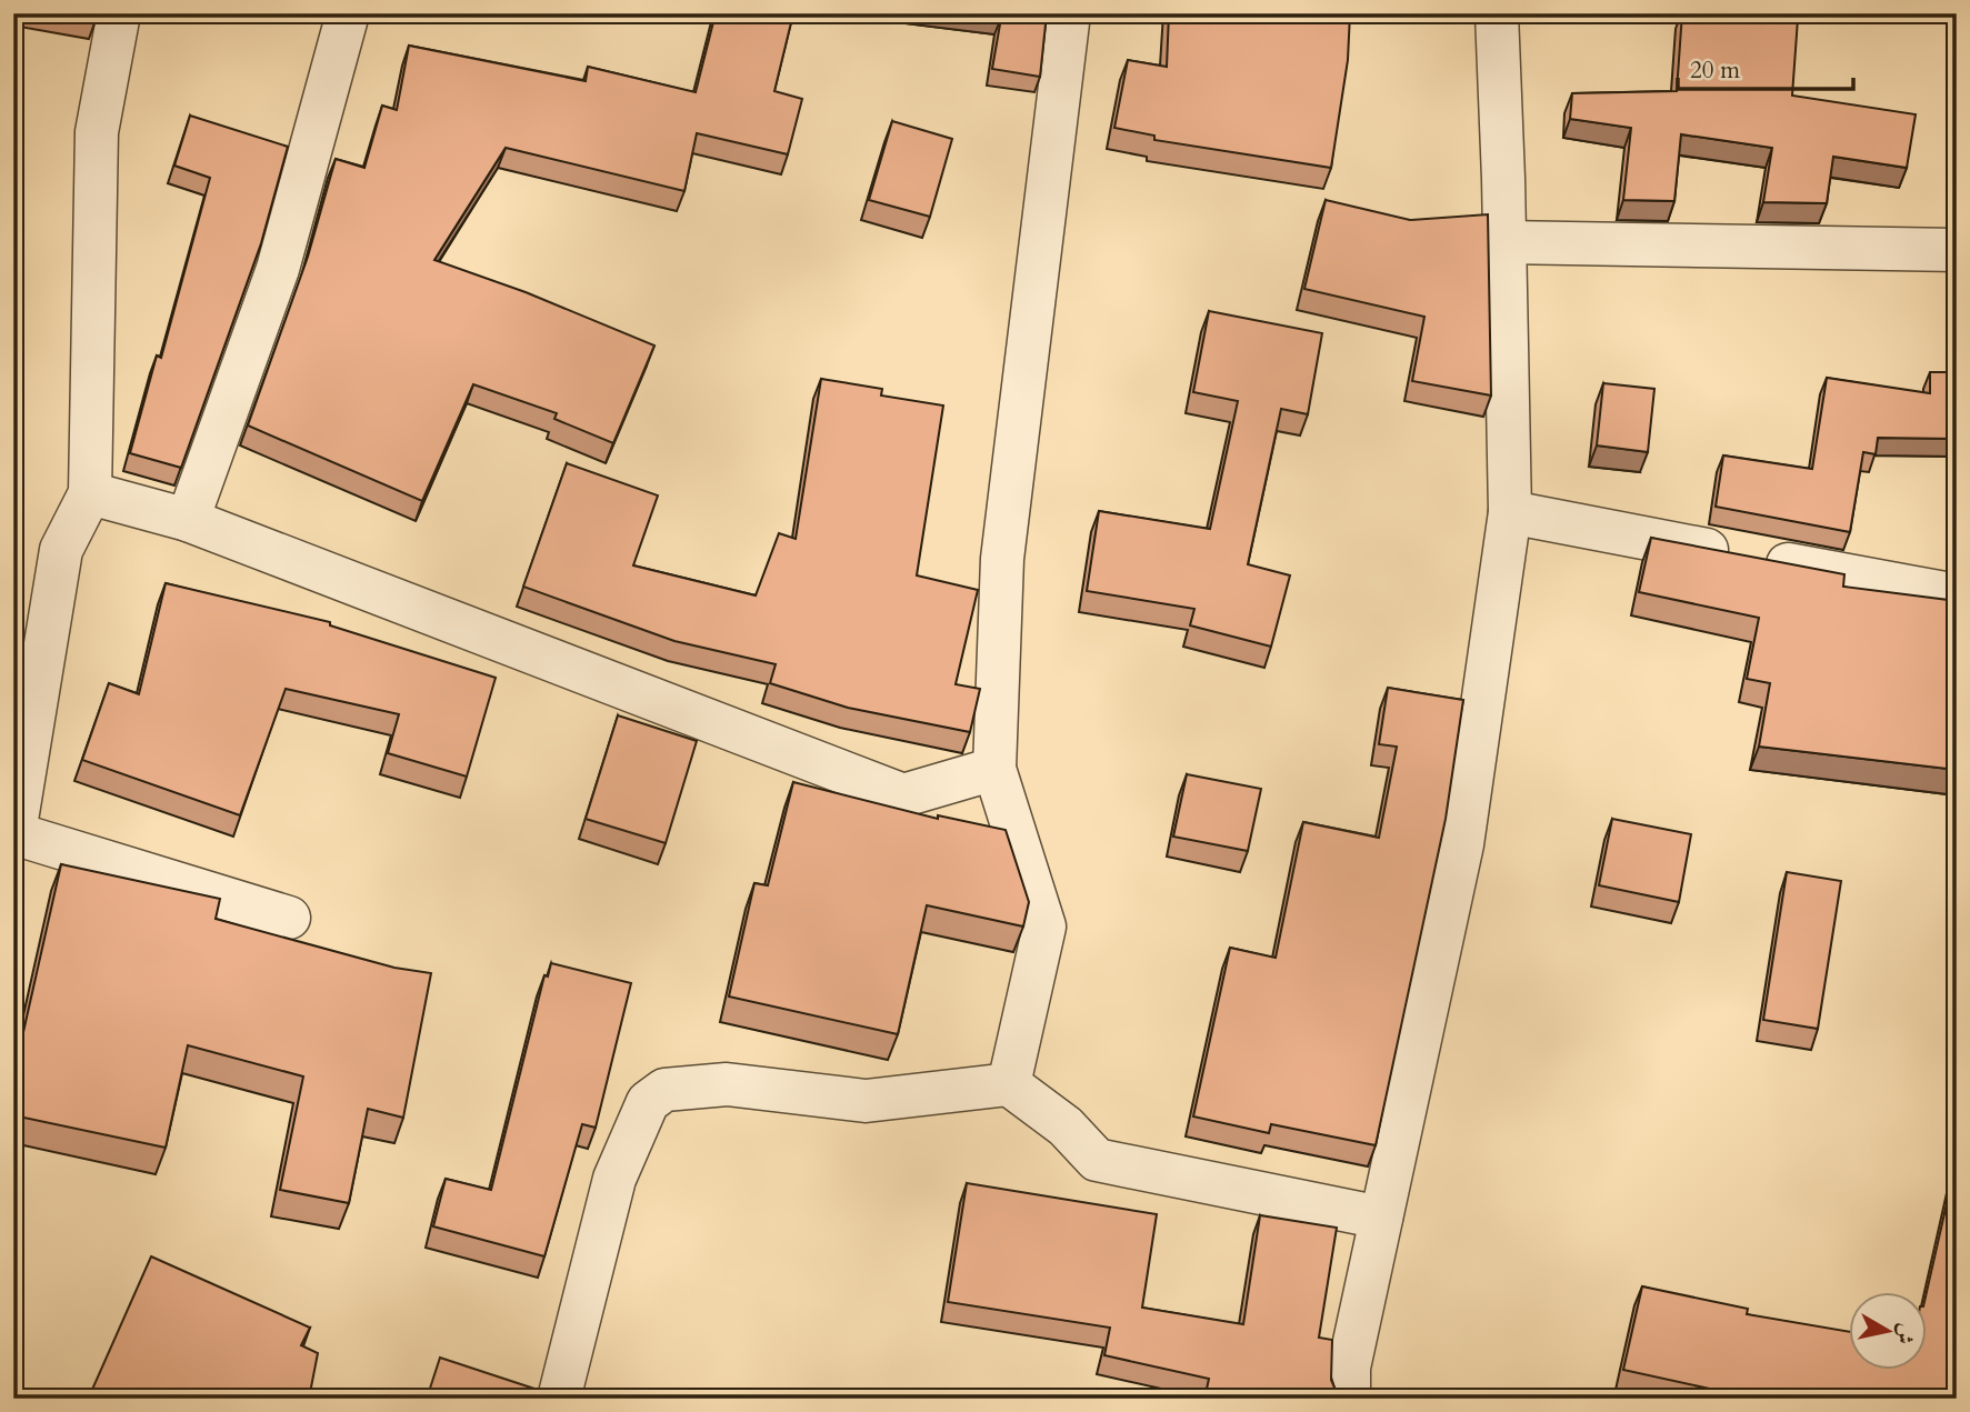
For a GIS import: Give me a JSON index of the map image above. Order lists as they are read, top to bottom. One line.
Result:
{"scale_bar":"20 m","north":"right"}
